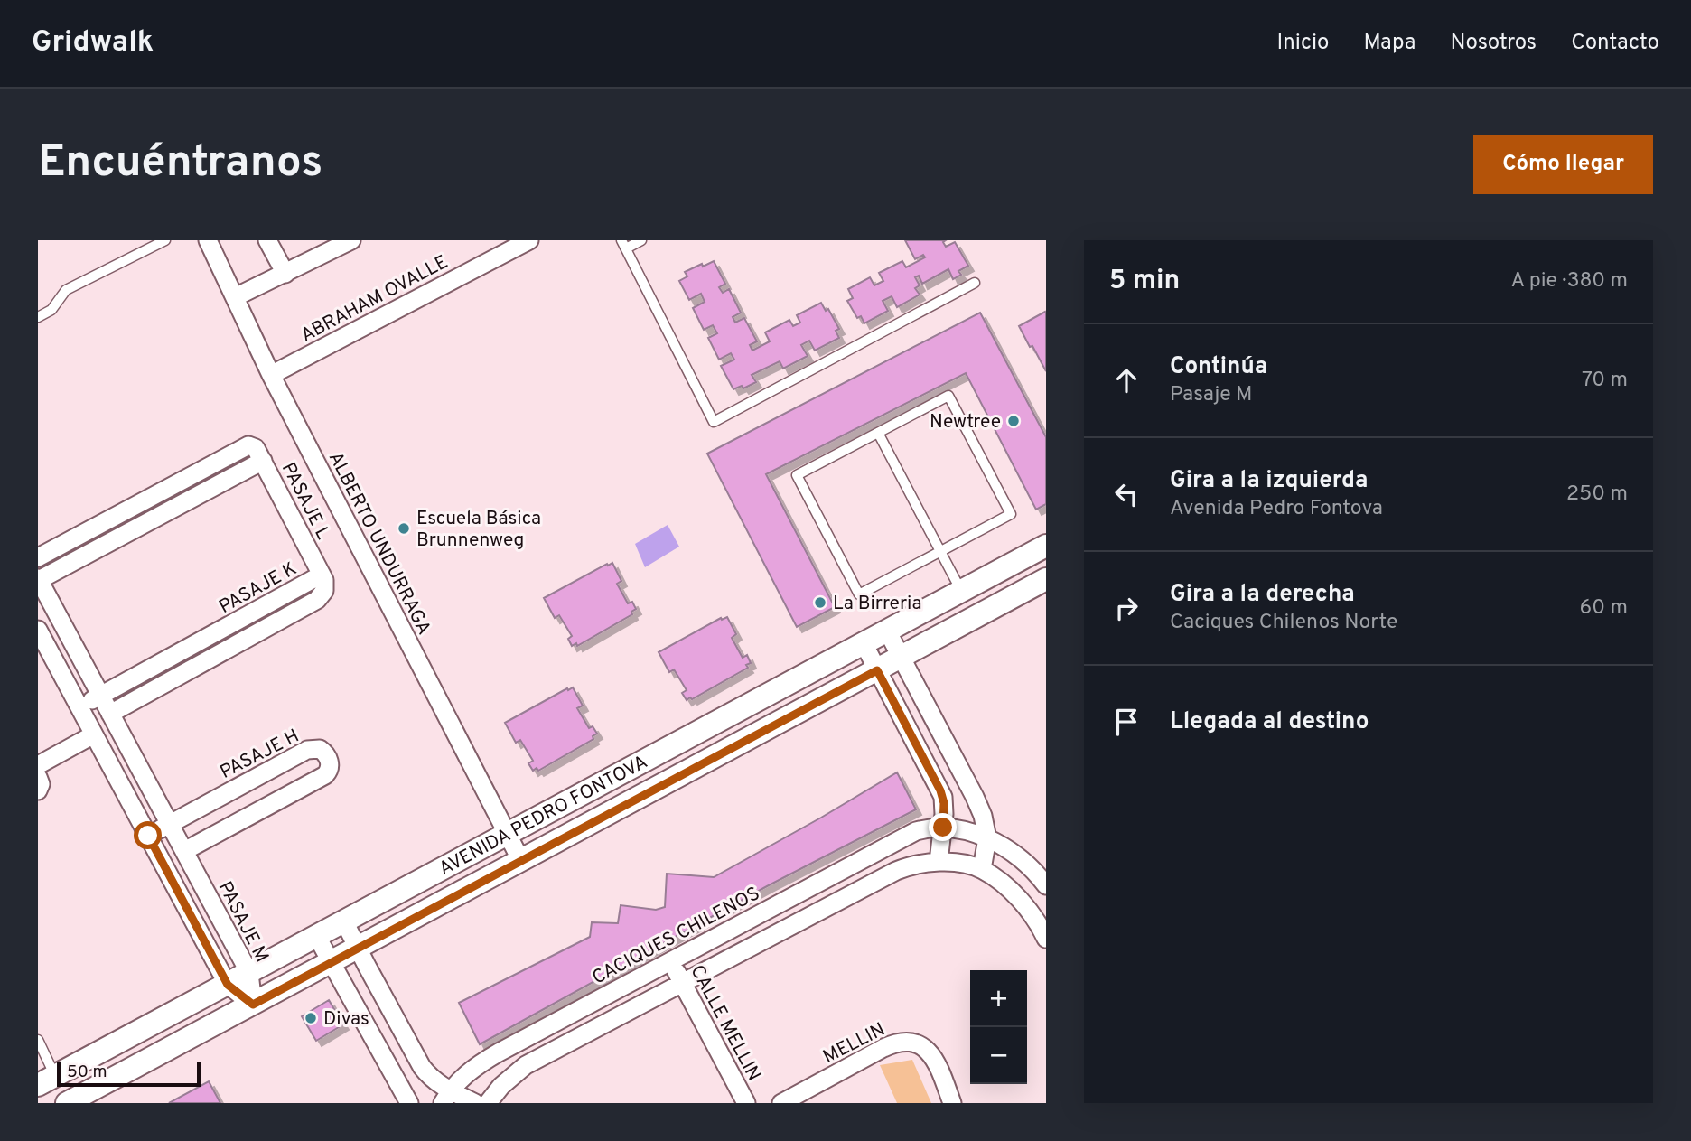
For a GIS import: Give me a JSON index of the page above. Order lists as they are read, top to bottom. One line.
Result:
{"streets":{"street":["ABRAHAM OVALLE","PASAJE L","ALBERTO UNDURRAGA","PASAJE K","PASAJE H","AVENIDA PEDRO FONTOVA","PASAJE M","CACIQUES CHILENOS","CALLE MELLIN","MELLIN"]},"crossings":[["ABRAHAM OVALLE","ALBERTO UNDURRAGA"],["PASAJE L","PASAJE K"],["ALBERTO UNDURRAGA","AVENIDA PEDRO FONTOVA"],["PASAJE K","PASAJE M"],["PASAJE H","PASAJE M"],["AVENIDA PEDRO FONTOVA","PASAJE M"],["CACIQUES CHILENOS","CALLE MELLIN"]],"places":["Newtree","Escuela Básica Brunnenweg","La Birreria","Divas"],"scale_bar":"50 m","page":{"header":"Gridwalk","nav":["Inicio","Mapa","Nosotros","Contacto"],"buttons":"Cómo llegar","title":"Encuéntranos","heading":["5 min","A pie · 380 m"],"list":[["Continúa","Pasaje M","70 m"],["Gira a la izquierda","Avenida Pedro Fontova","250 m"],["Gira a la derecha","Caciques Chilenos Norte","60 m"],"Llegada al destino"],"map_buttons":["+","−"],"scale":"50 m"}}
